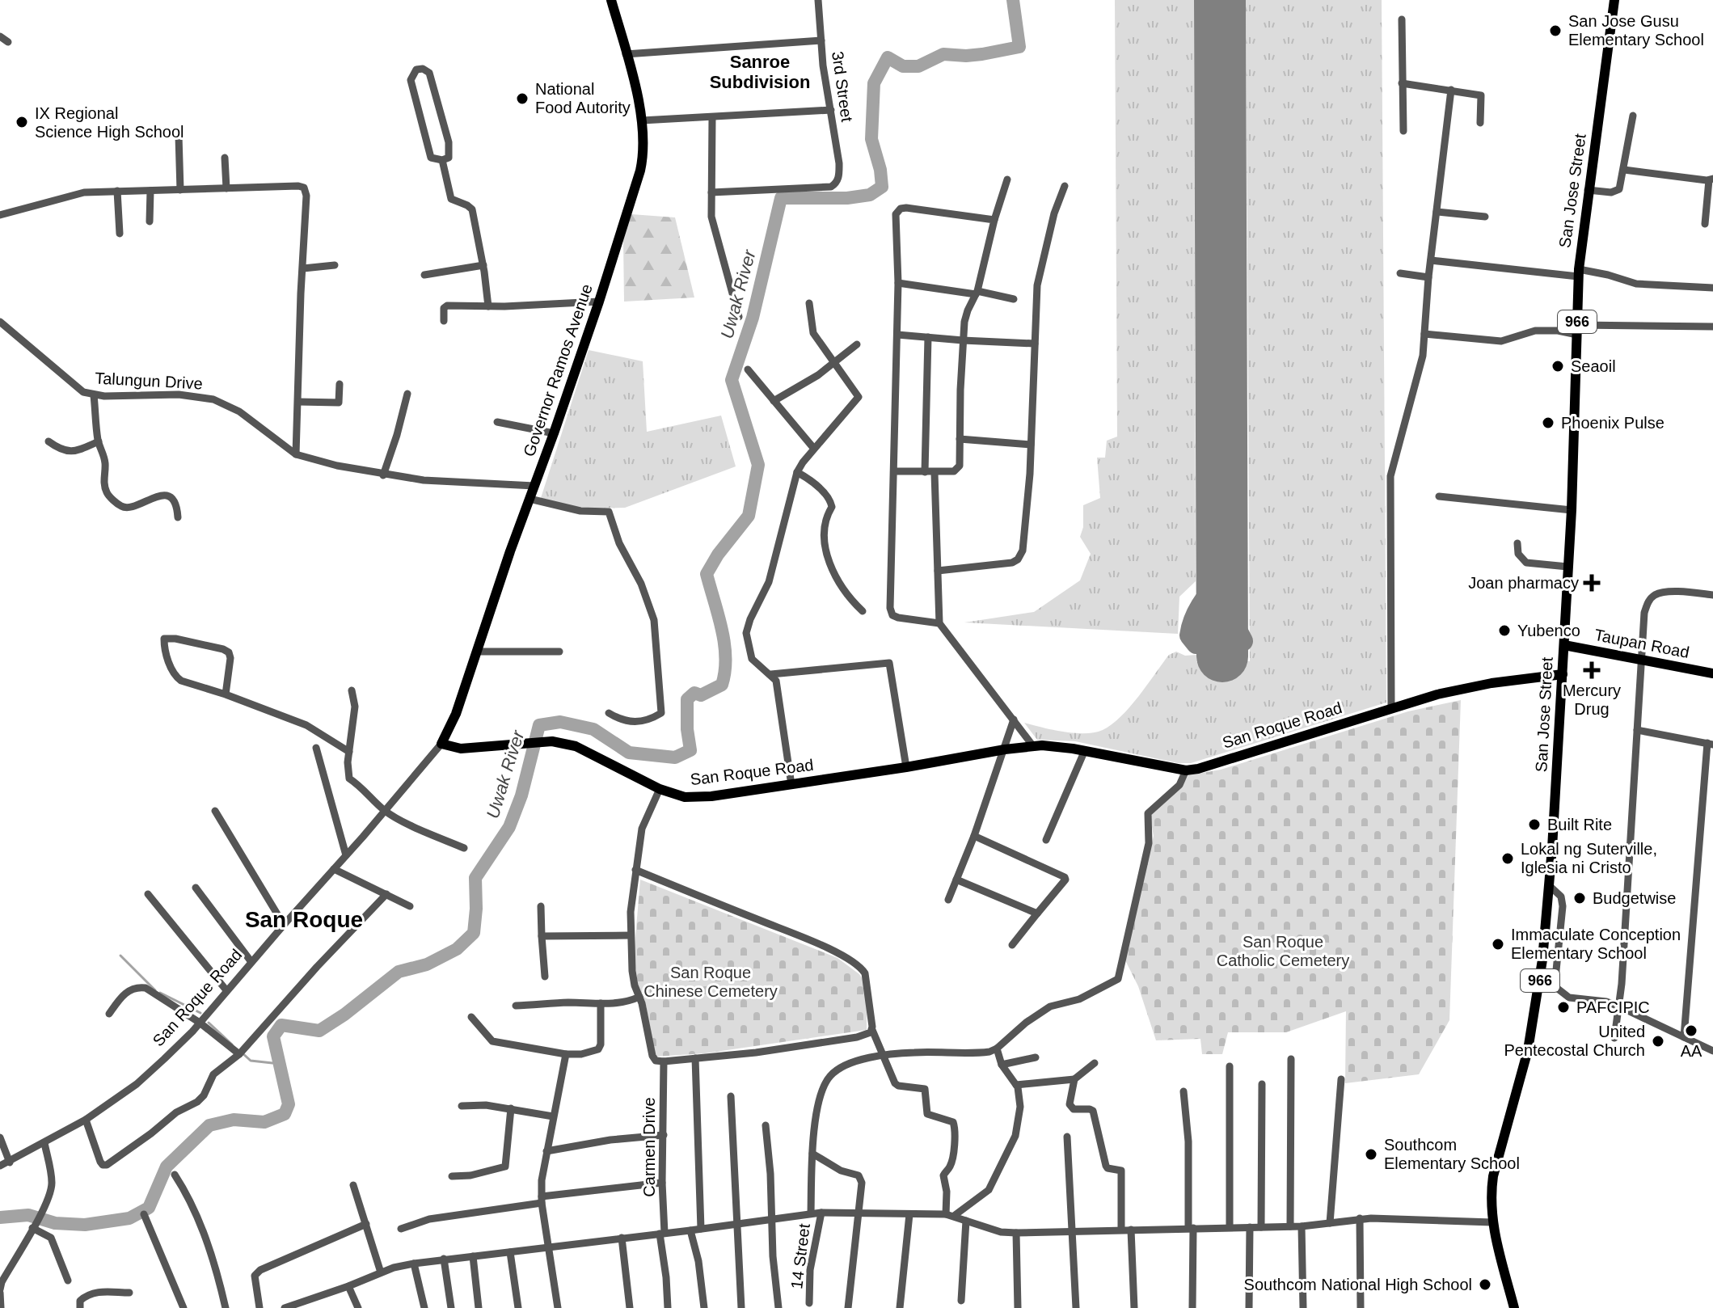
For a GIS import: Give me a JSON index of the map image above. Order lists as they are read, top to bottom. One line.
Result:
{"streets":{"main road":["San Jose Street","966","Governor Ramos Avenue","Taupan Road","San Roque Road"],"street":["3rd Street","Talungun Drive","Carmen Drive","14 Street"]},"crossings":[["San Jose Street","Taupan Road"],["San Jose Street","San Roque Road"],["Governor Ramos Avenue","Talungun Drive"],["Governor Ramos Avenue","San Roque Road"]],"districts":["Sanroe Subdivision","San Roque"],"water":["Uwak River"],"parks":["San Roque Catholic Cemetery","San Roque Chinese Cemetery"],"places":{"other":["San Jose Gusu Elementary School","National Food Autority","IX Regional Science High School","Seaoil","Phoenix Pulse","Yubenco","Built Rite","Lokal ng Suterville, Iglesia ni Cristo","Budgetwise","Immaculate Conception Elementary School","PAFCIPIC","AA","United Pentecostal Church","Southcom Elementary School","Southcom National High School"],"health":["Joan pharmacy","Mercury Drug"]}}
